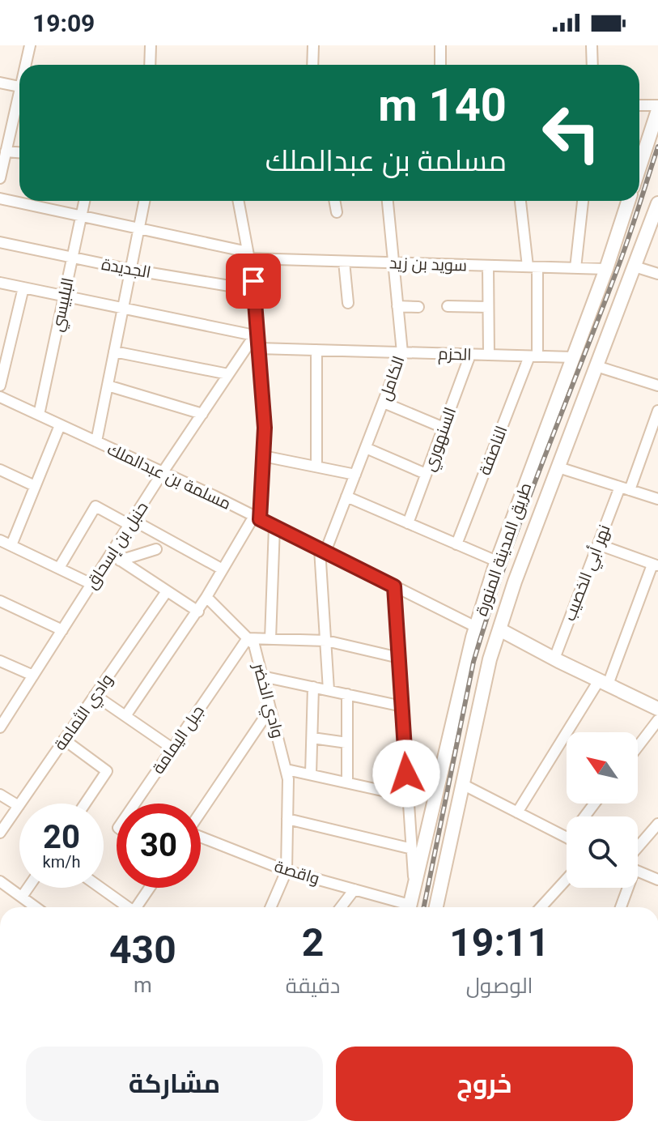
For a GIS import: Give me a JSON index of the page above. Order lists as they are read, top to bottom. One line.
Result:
{"streets":{"main road":["طريق المدينة المنورة"],"street":["سويد بن زيد","الجديدة","البلبيسي","الحزم","الكامل","السنهوري","الناصفة","مسلمة بن عبدالملك","حنبل بن إسحاق","نهر أبي الخصيب","وادي الخضر","وادي الثمامة","جبل اليمامة","واقصة"]},"crossings":[["سويد بن زيد","البلبيسي"],["سويد بن زيد","الكامل"],["سويد بن زيد","الناصفة"],["سويد بن زيد","طريق المدينة المنورة"],["الجديدة","البلبيسي"],["البلبيسي","مسلمة بن عبدالملك"],["الحزم","الكامل"],["الحزم","السنهوري"],["الحزم","الناصفة"],["الحزم","طريق المدينة المنورة"],["الكامل","مسلمة بن عبدالملك"],["مسلمة بن عبدالملك","حنبل بن إسحاق"],["مسلمة بن عبدالملك","طريق المدينة المنورة"],["وادي الخضر","جبل اليمامة"],["وادي الخضر","واقصة"]],"north":"top left","page":{"status":"19:09","turn":["140 m","مسلمة بن عبدالملك"],"speed":"20 km/h","limit":"30","eta":["19:11","الوصول","2","دقيقة","430","m"],"buttons":["خروج","مشاركة"]}}
